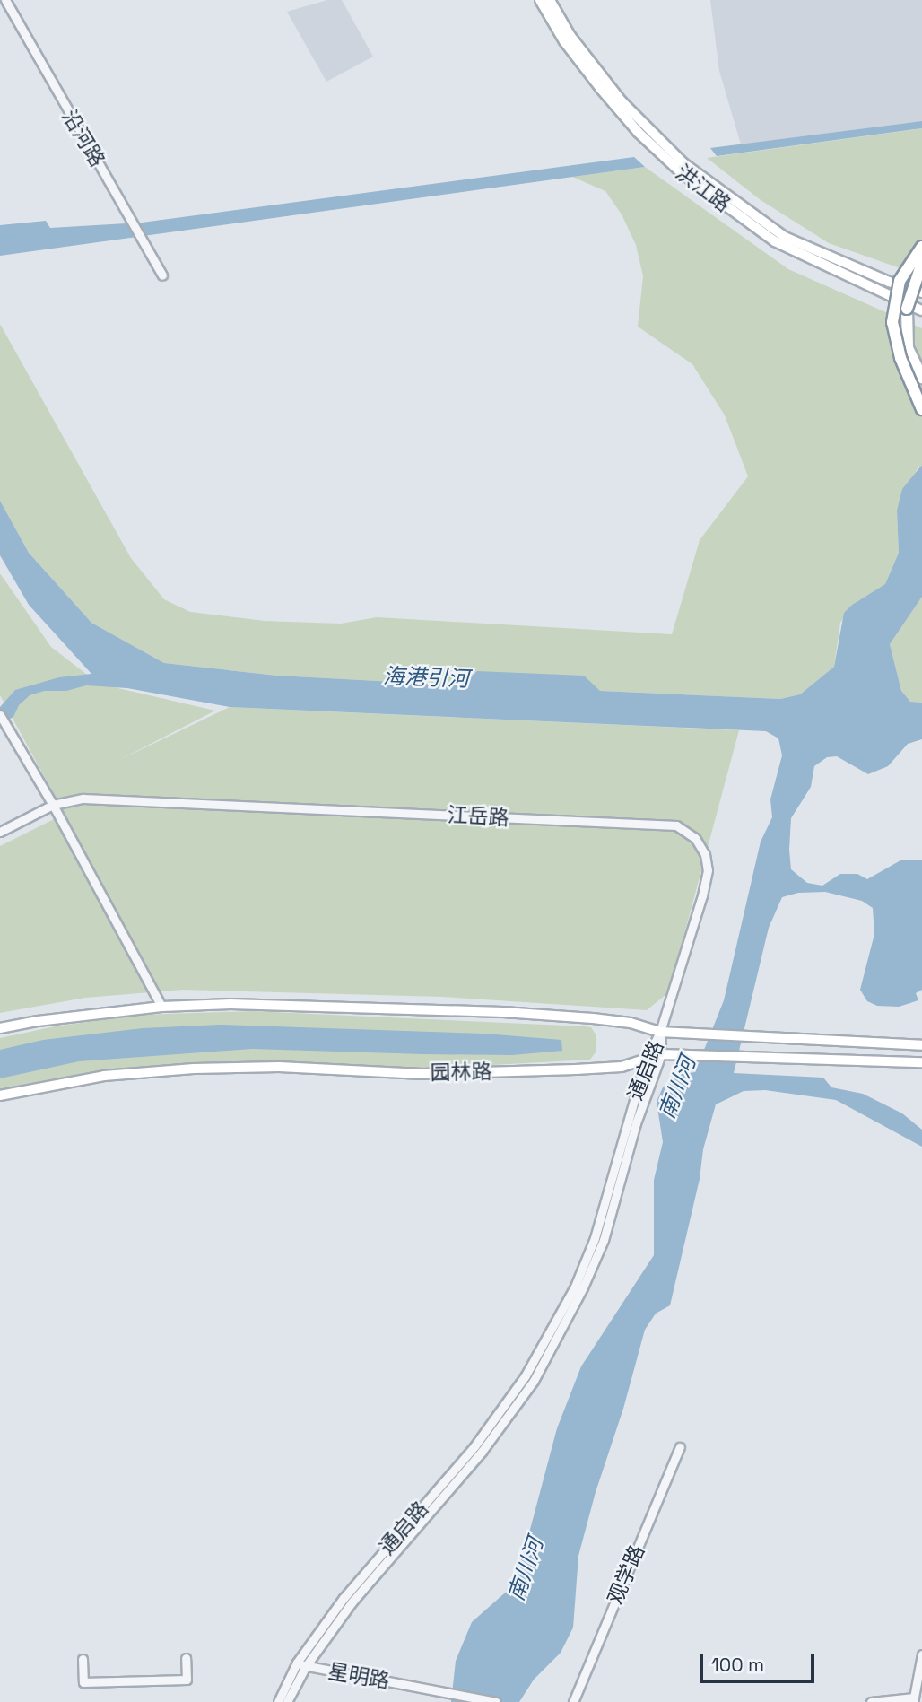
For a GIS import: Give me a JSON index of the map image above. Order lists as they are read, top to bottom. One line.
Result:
{"streets":{"main road":["洪江路","园林路"],"street":["沿河路","江岳路","通启路","观学路","星明路"]},"crossings":[["江岳路","通启路"],["通启路","园林路"],["通启路","星明路"]],"water":["海港引河","南川河"],"scale_bar":"100 m"}
